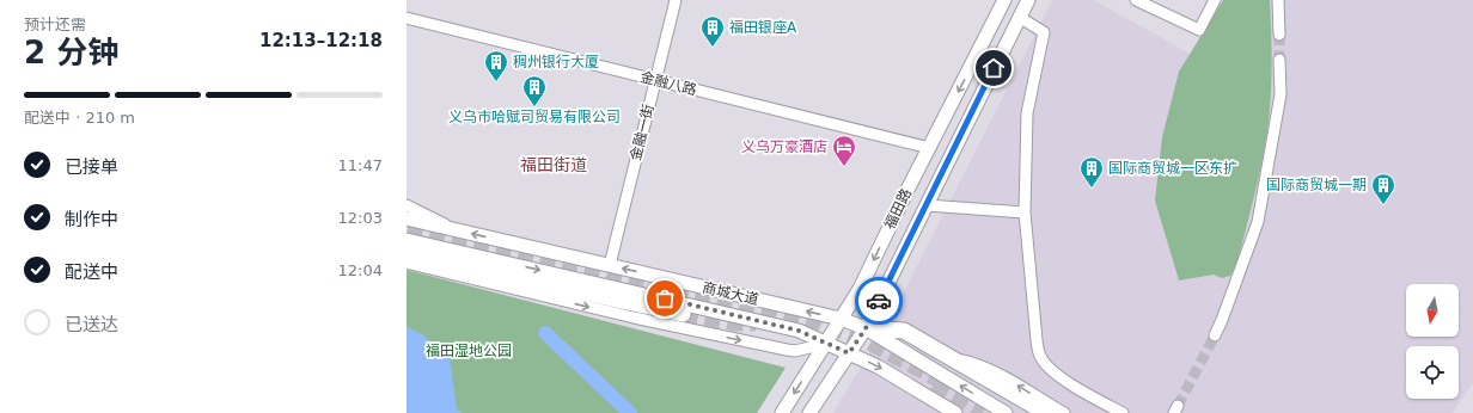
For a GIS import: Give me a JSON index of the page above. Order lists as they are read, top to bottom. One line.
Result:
{"streets":{"main road":["福田路","商城大道"],"street":["金融八路","金融一街"]},"crossings":[["金融八路","金融一街"],["金融八路","福田路"],["金融一街","商城大道"],["福田路","商城大道"]],"districts":["福田街道"],"parks":["福田湿地公园"],"places":{"building":["福田银座A","稠州银行大厦","义乌市哈赋司贸易有限公司","国际商贸城一区东扩","国际商贸城一期"],"hotel":["义乌万豪酒店"]},"north":"bottom","page":{"heading":["2 分钟","预计还需","12:13–12:18"],"bar":"配送中 · 210 m","list":[["已接单","11:47"],["制作中","12:03"],["配送中","12:04"],"已送达"]}}
